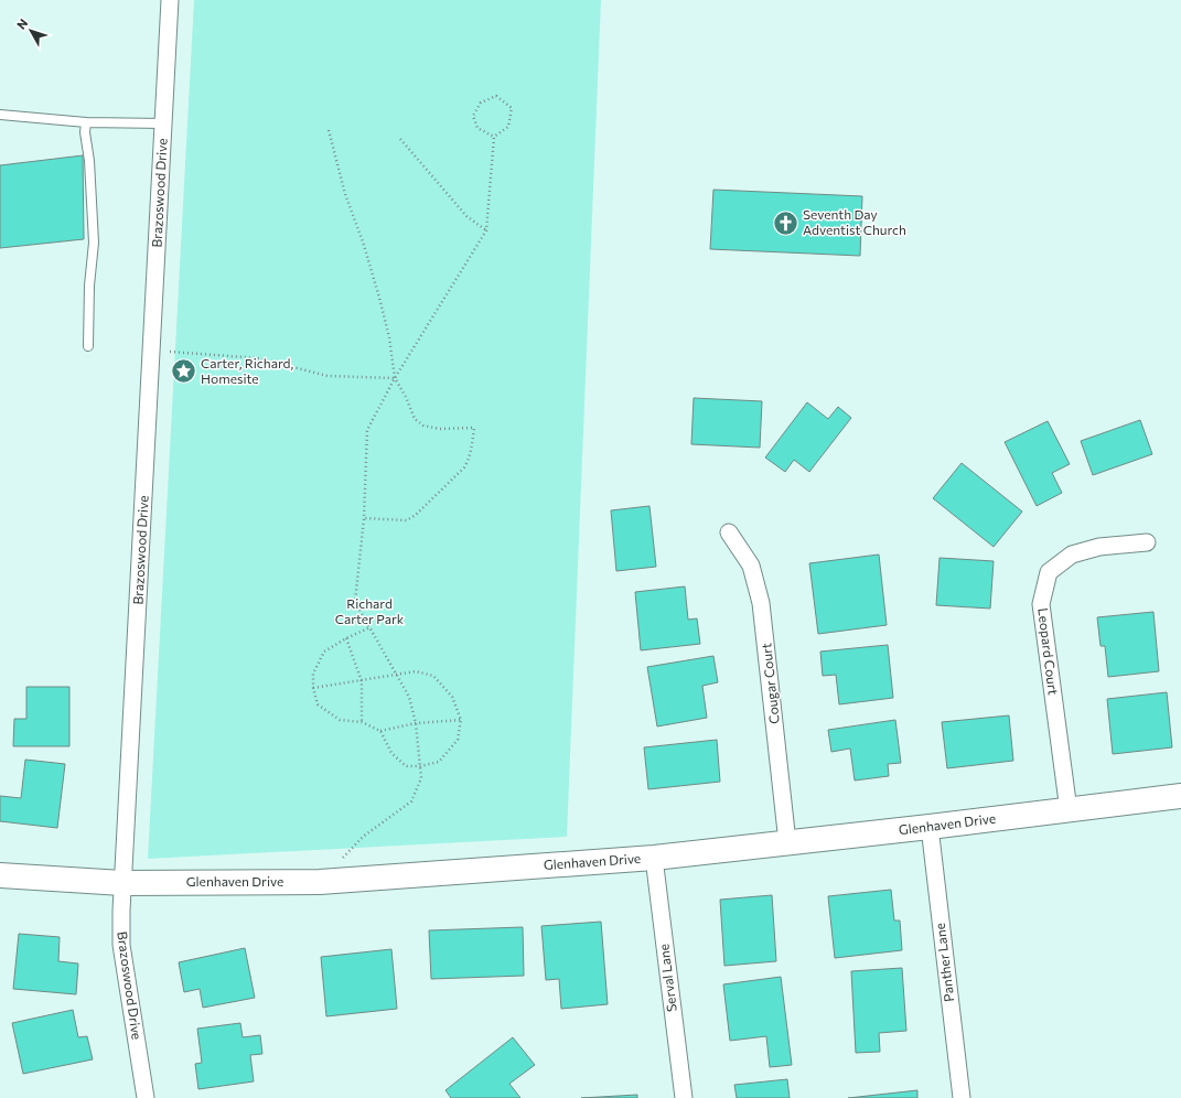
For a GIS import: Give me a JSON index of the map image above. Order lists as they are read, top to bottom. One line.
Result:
{"streets":{"street":["Brazoswood Drive","Leopard Court","Cougar Court","Glenhaven Drive","Panther Lane","Serval Lane"]},"crossings":[["Brazoswood Drive","Glenhaven Drive"],["Leopard Court","Glenhaven Drive"],["Cougar Court","Glenhaven Drive"],["Glenhaven Drive","Panther Lane"],["Glenhaven Drive","Serval Lane"]],"parks":["Richard Carter Park"],"places":{"church":["Seventh Day Adventist Church"],"place":["Carter, Richard, Homesite"]},"north":"top left"}
